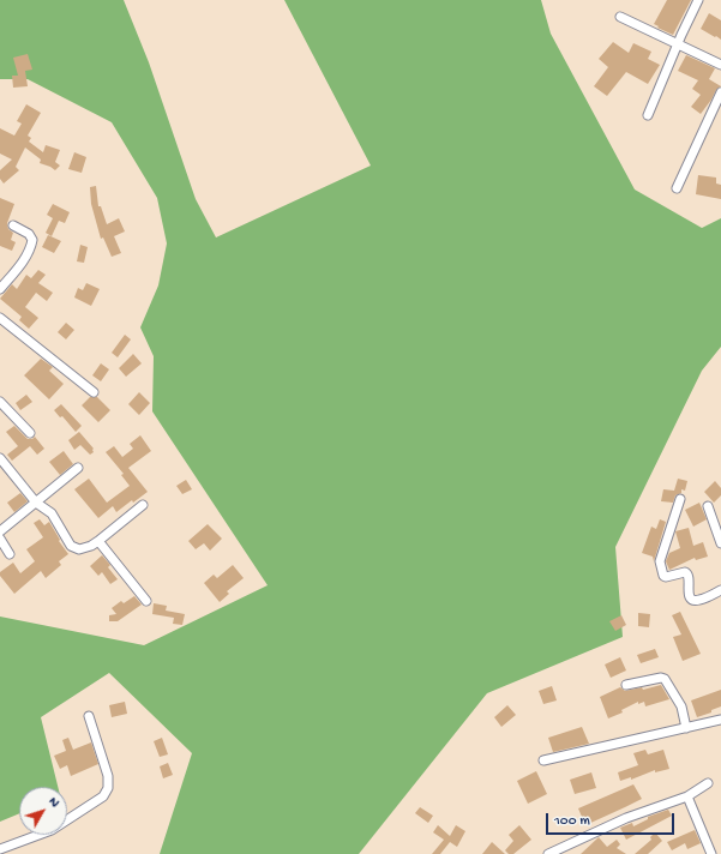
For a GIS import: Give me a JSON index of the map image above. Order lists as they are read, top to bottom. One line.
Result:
{"scale_bar":"100 m","north":"top right"}
